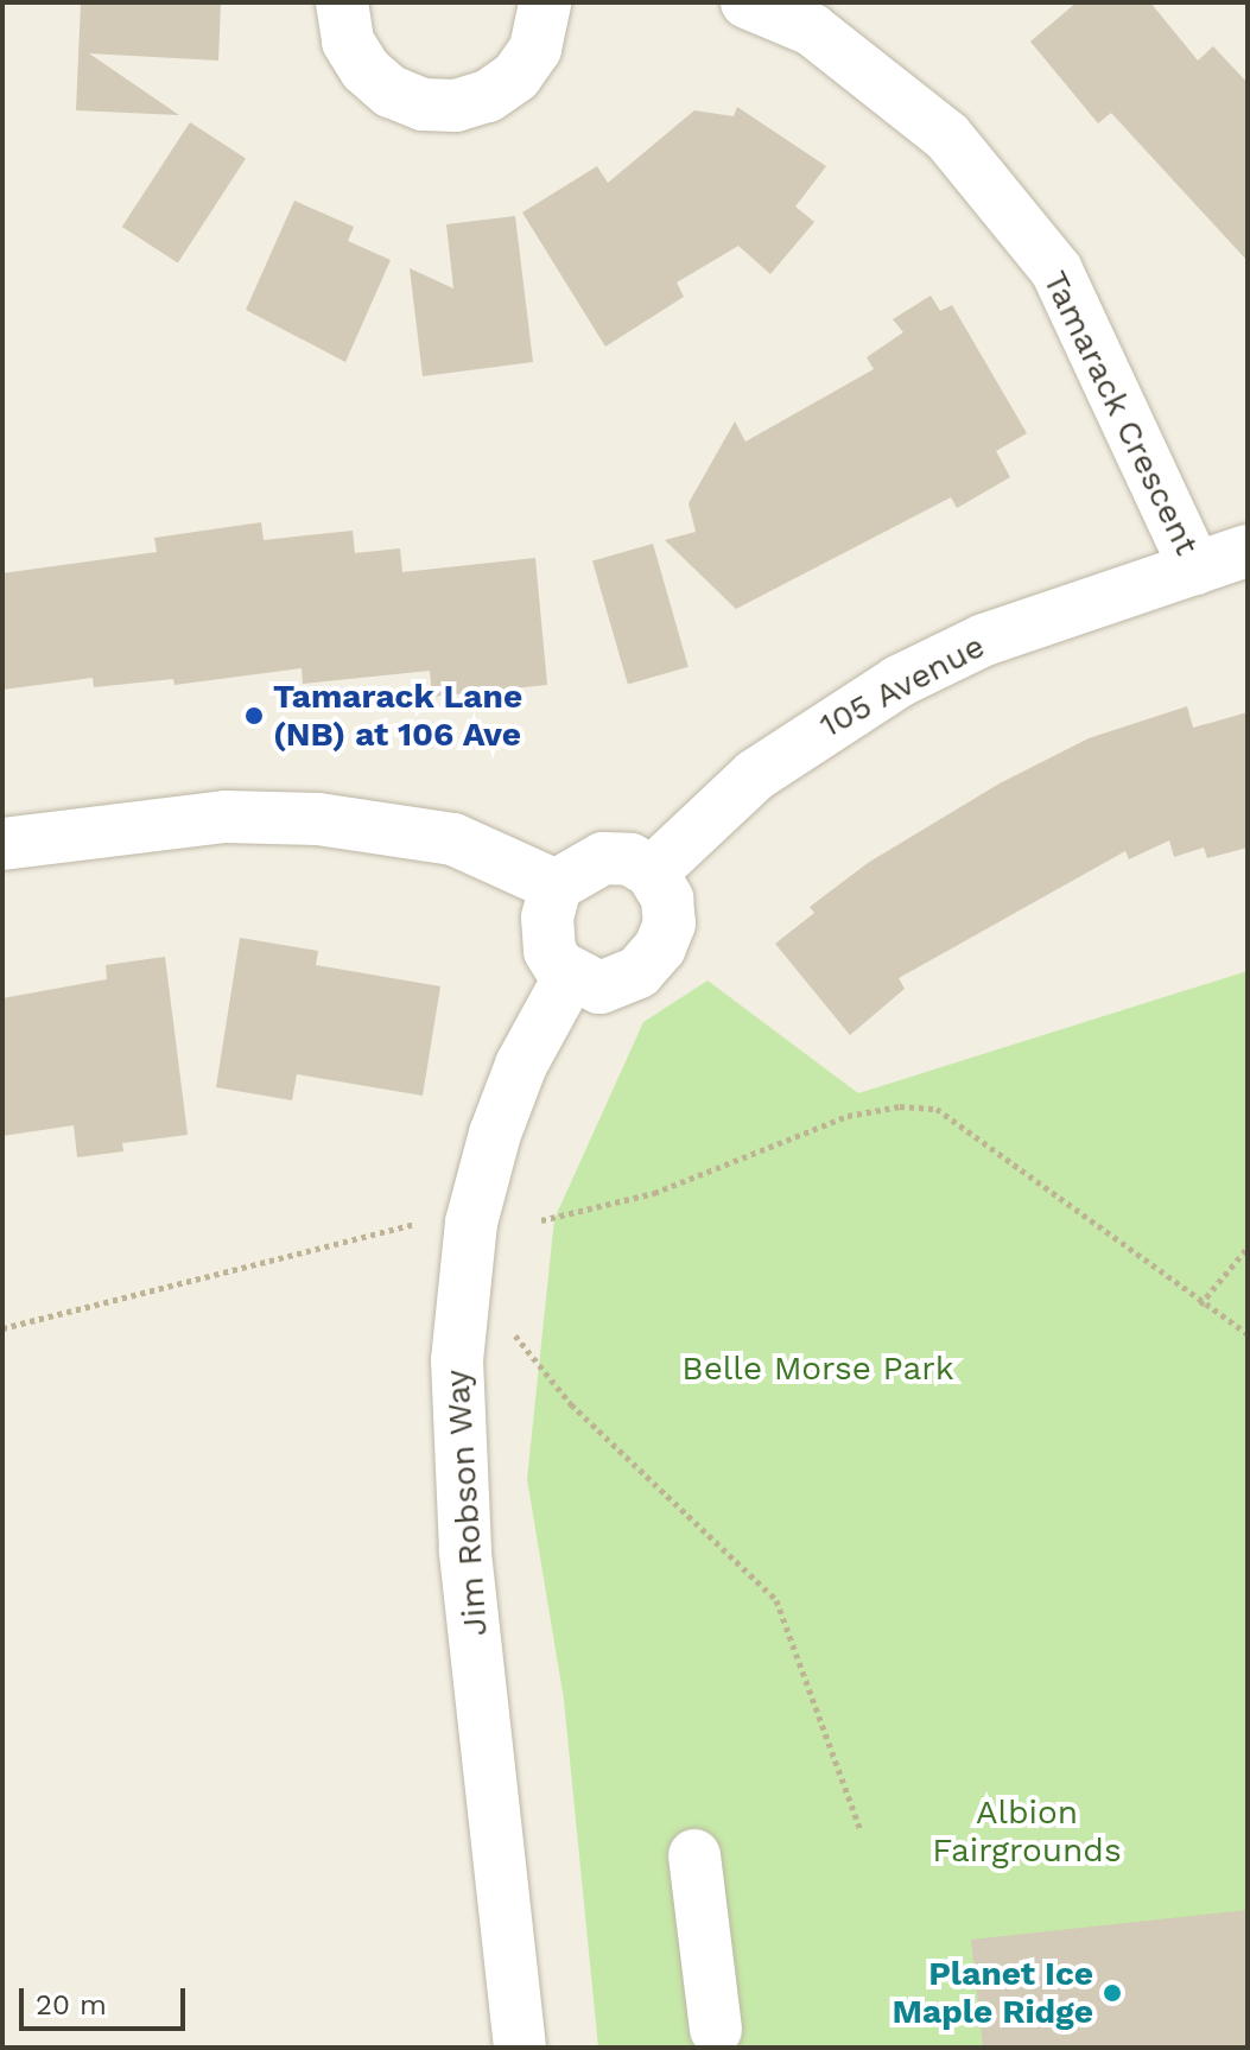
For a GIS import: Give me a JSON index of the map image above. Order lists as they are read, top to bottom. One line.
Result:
{"streets":{"street":["Tamarack Crescent","105 Avenue","Jim Robson Way"]},"crossings":[["Tamarack Crescent","105 Avenue"],["105 Avenue","Jim Robson Way"]],"parks":["Belle Morse Park","Albion Fairgrounds"],"places":["Tamarack Lane (NB) at 106 Ave","Planet Ice Maple Ridge"],"scale_bar":"20 m"}
